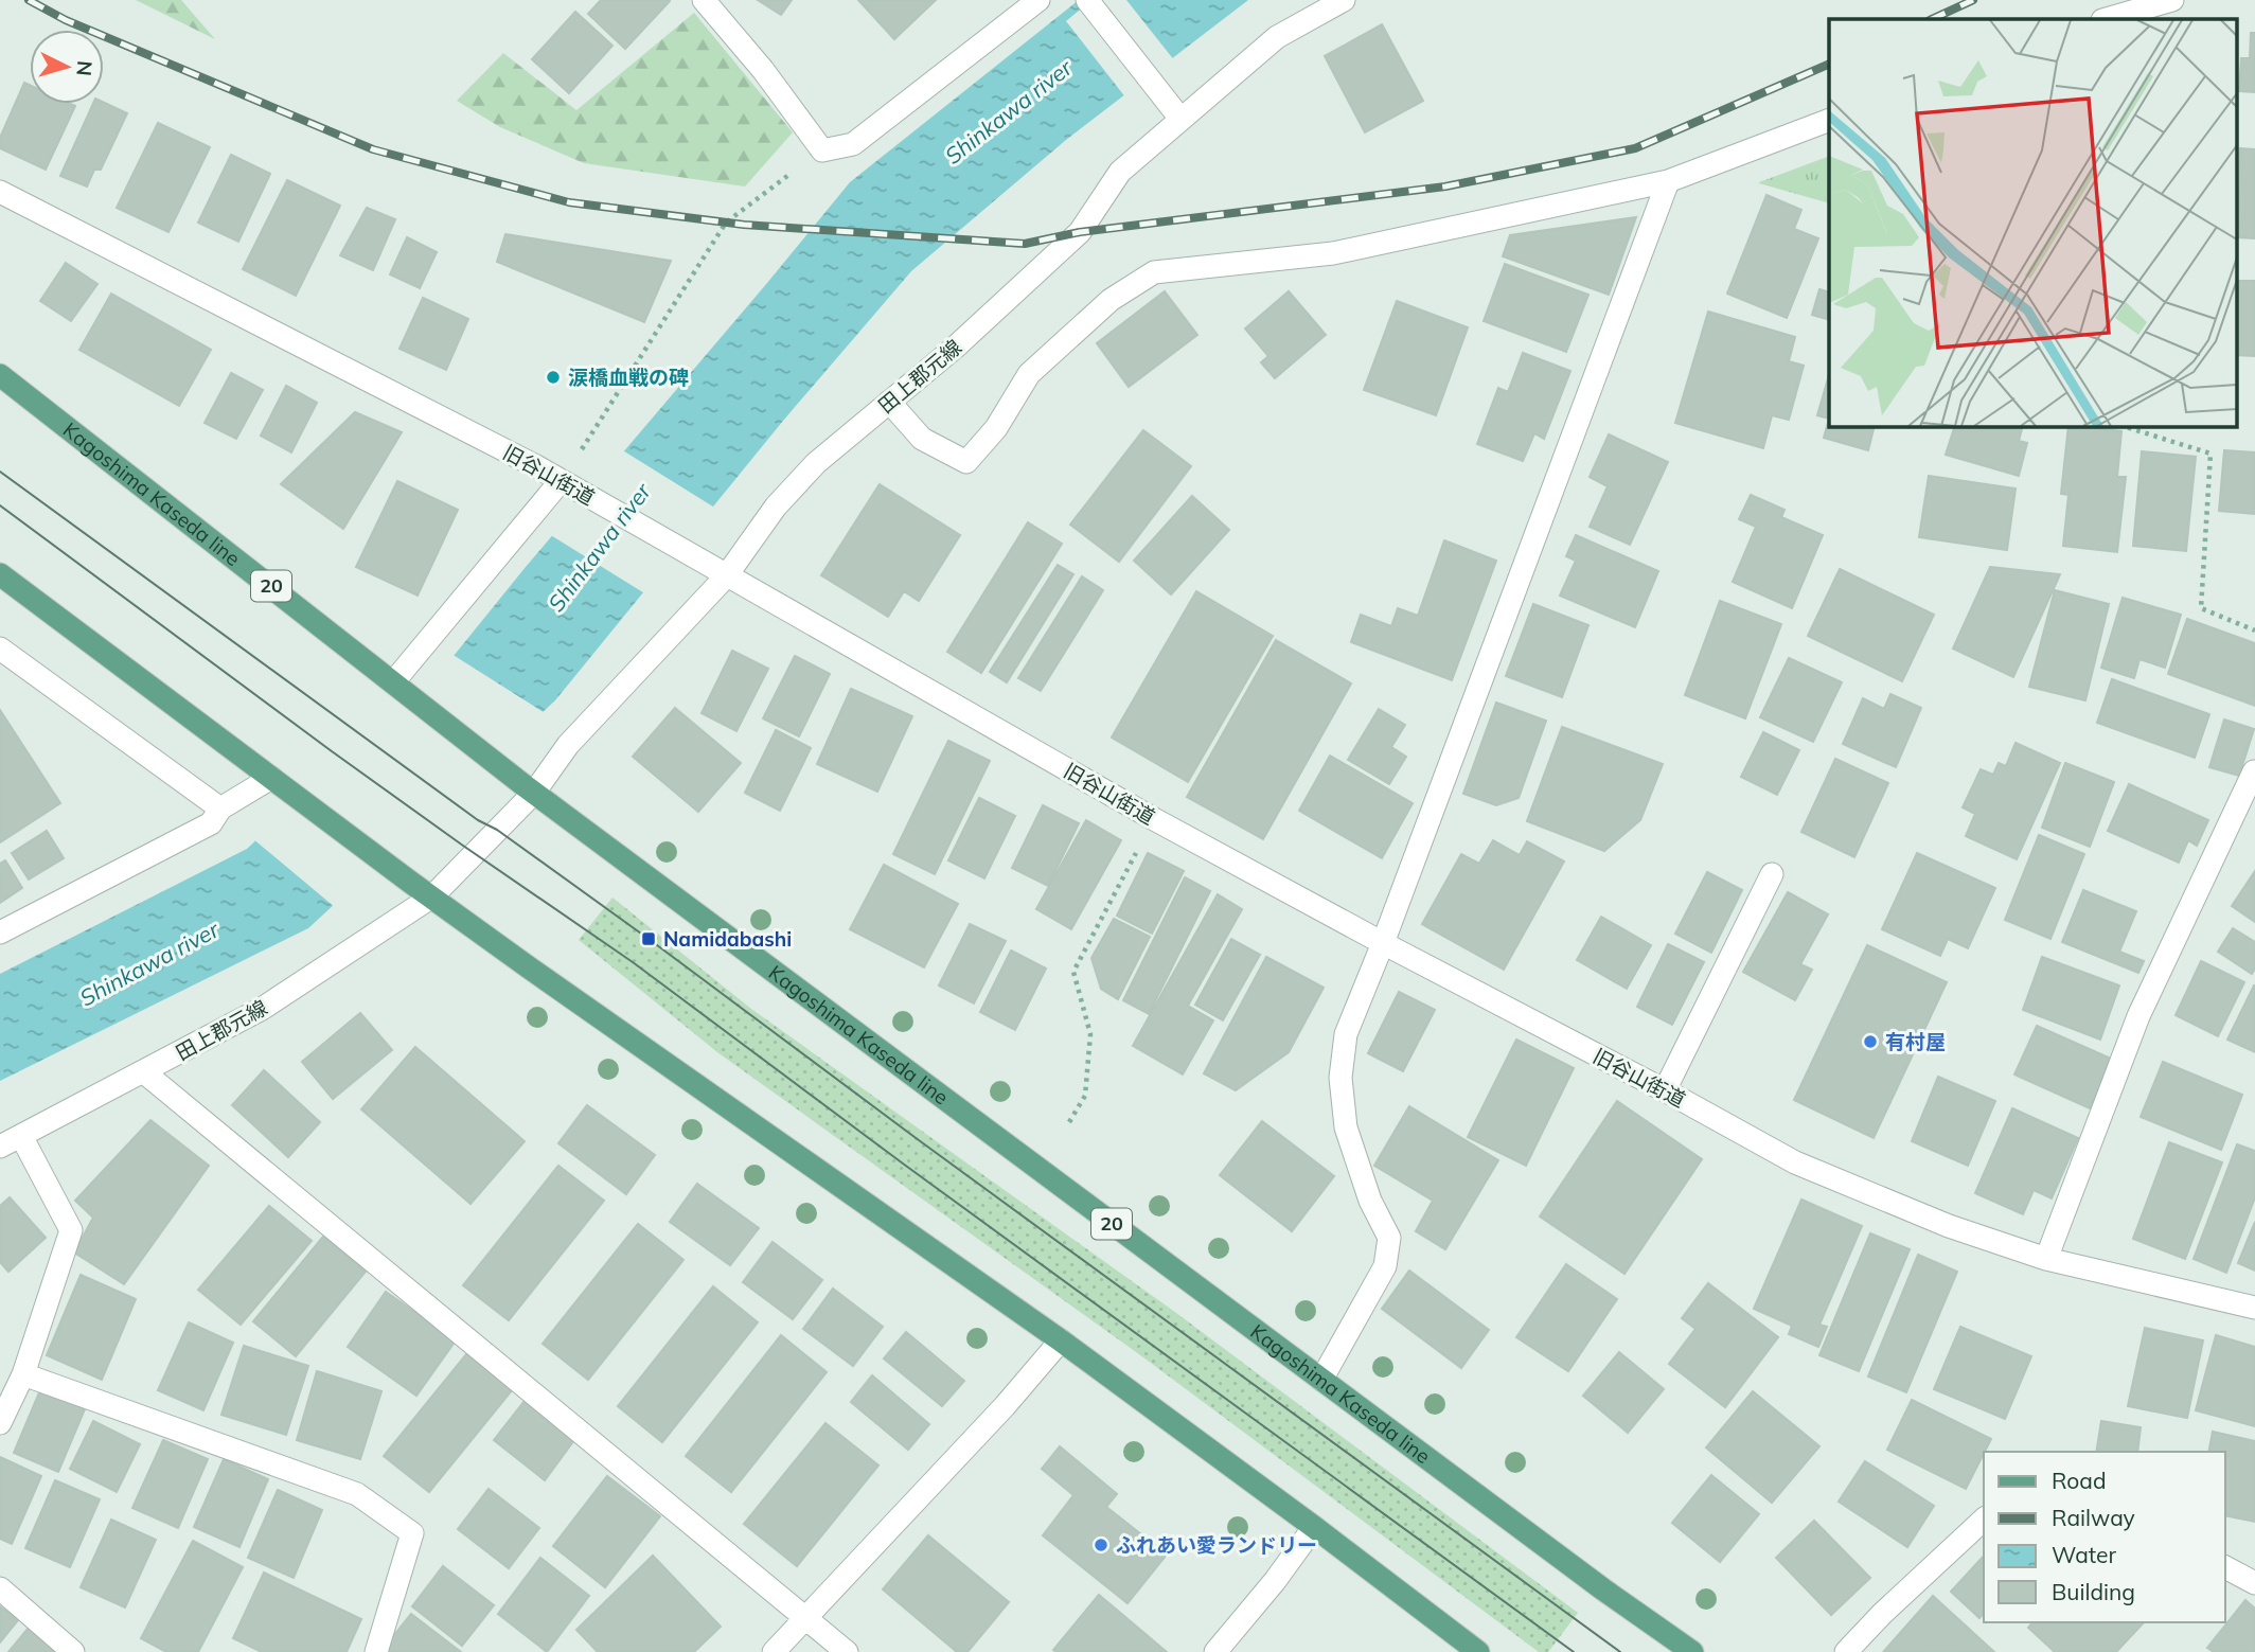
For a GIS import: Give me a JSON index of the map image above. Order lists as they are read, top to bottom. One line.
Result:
{"streets":{"main road":["Kagoshima Kaseda line","20"],"street":["田上郡元線","旧谷山街道"]},"crossings":[["田上郡元線","旧谷山街道"],["田上郡元線","Kagoshima Kaseda line"]],"water":["Shinkawa river"],"places":{"other":["涙橋血戦の碑","有村屋","ふれあい愛ランドリー"],"transit":["Namidabashi"]},"legend":["Road","Railway","Water","Building"],"north":"right"}
